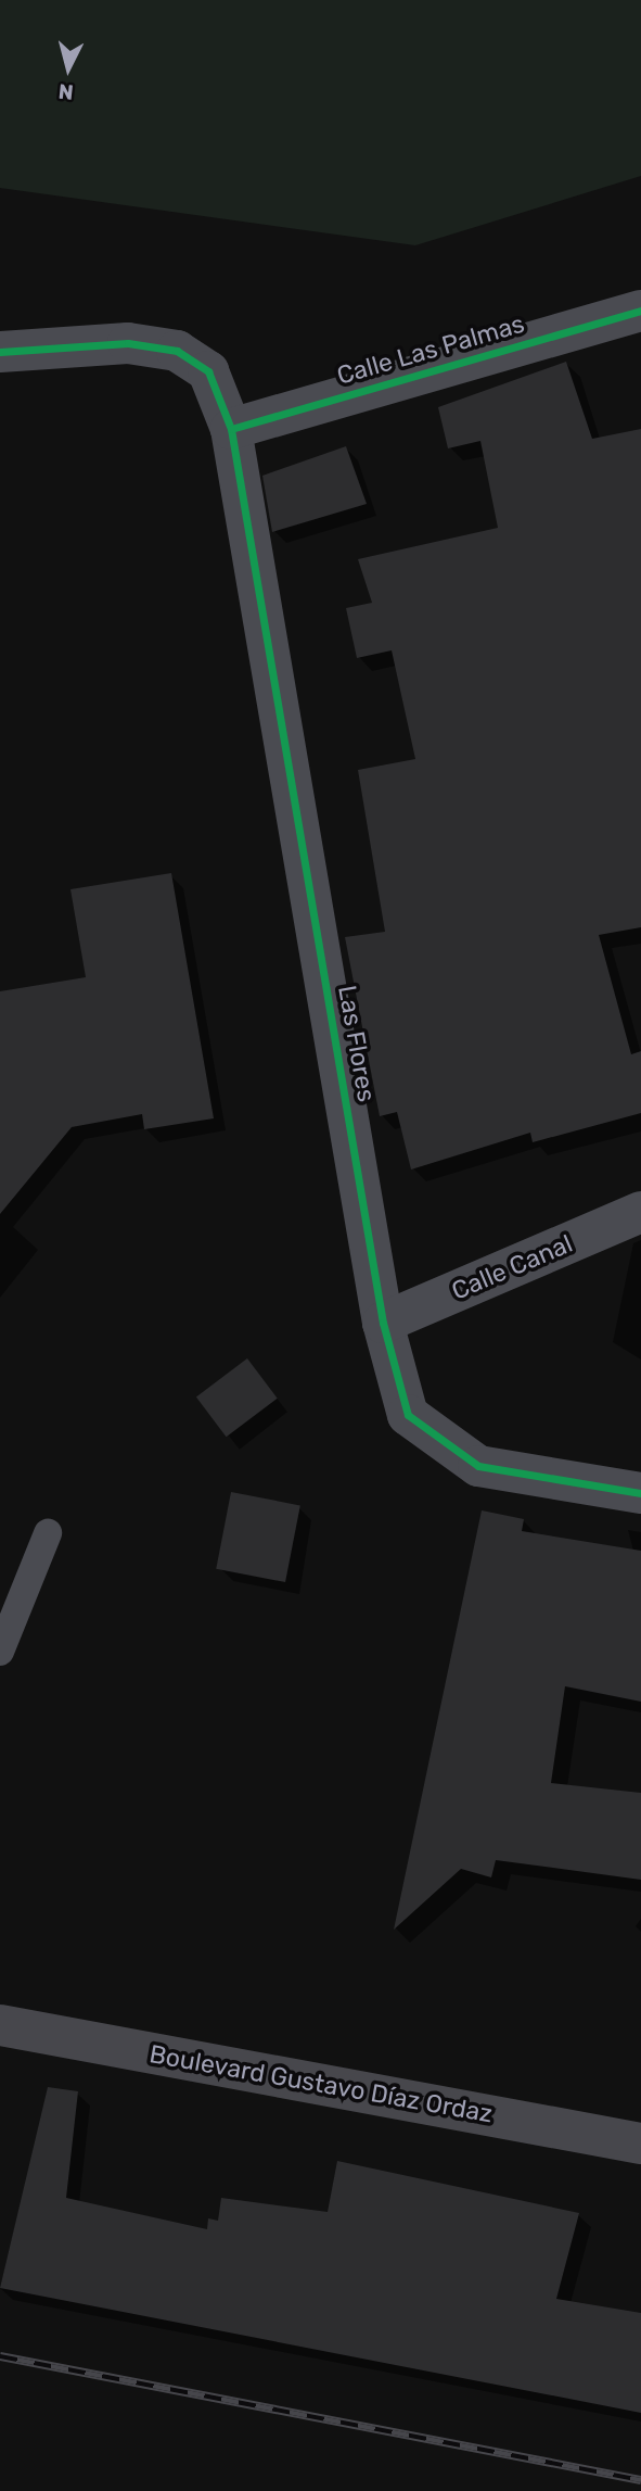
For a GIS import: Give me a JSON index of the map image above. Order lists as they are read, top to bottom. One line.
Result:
{"streets":{"main road":["Boulevard Gustavo Díaz Ordaz"],"street":["Calle Las Palmas","Las Flores","Calle Canal"]},"crossings":[["Calle Las Palmas","Las Flores"],["Las Flores","Calle Canal"]],"north":"bottom"}
